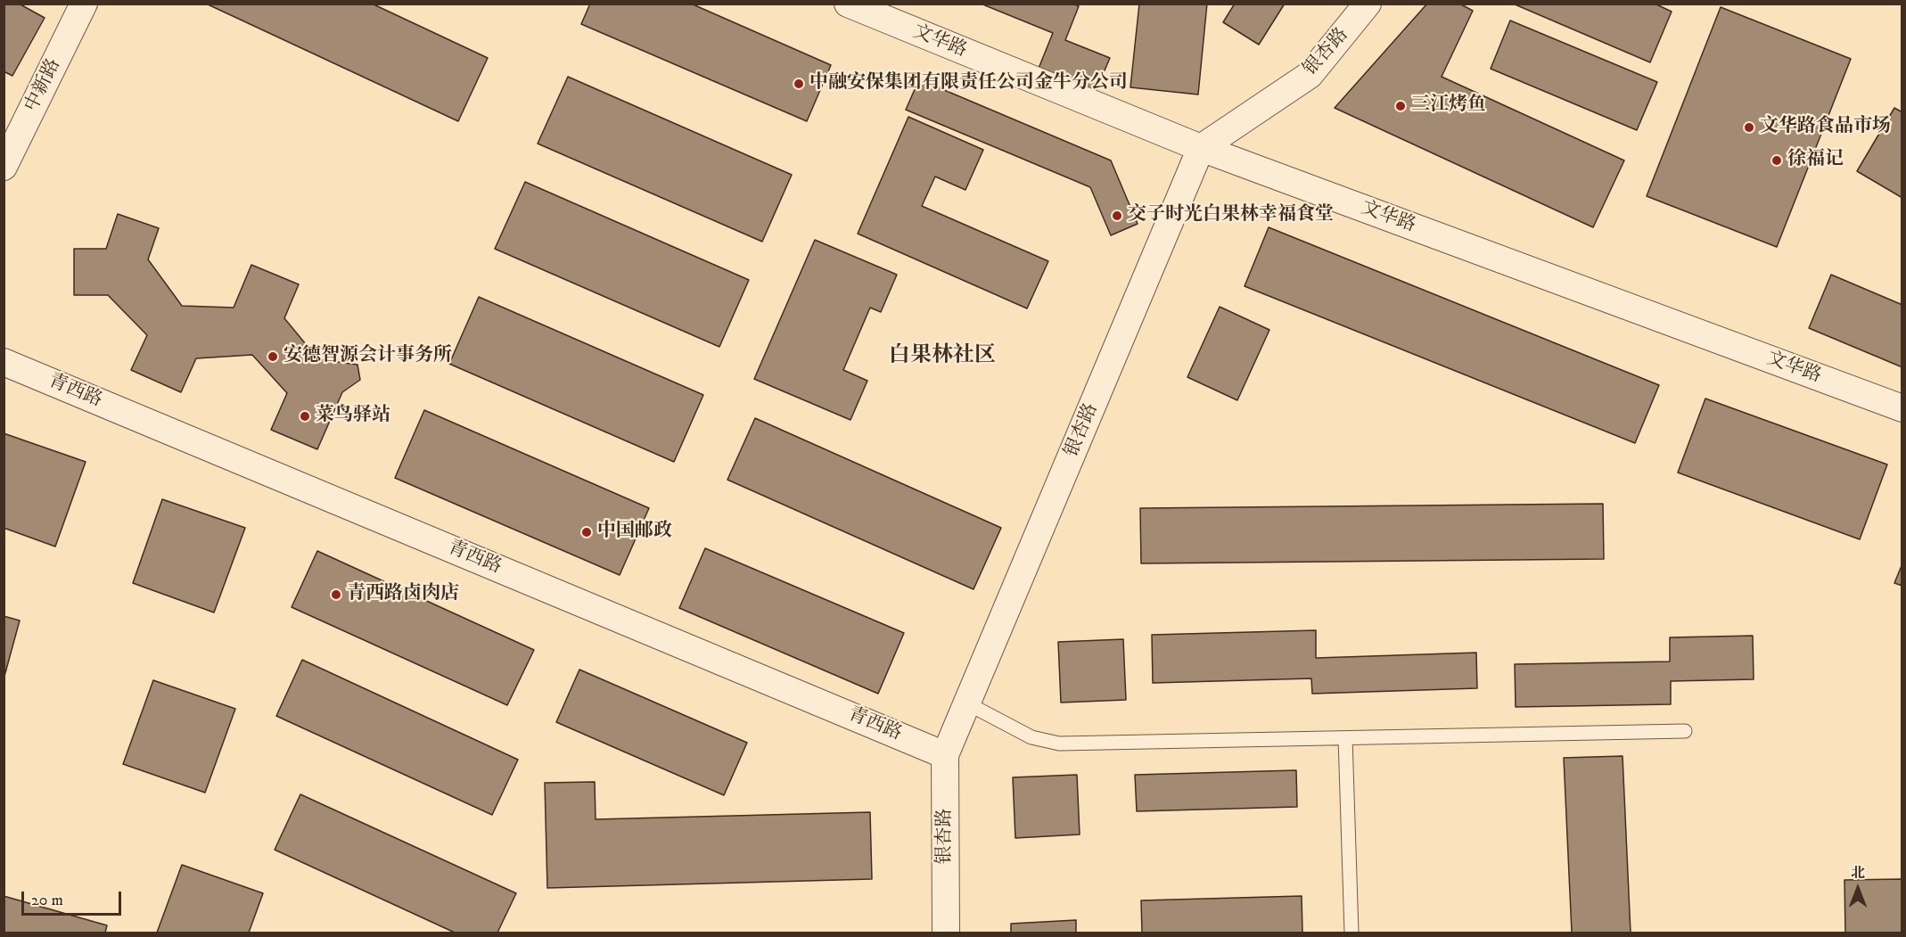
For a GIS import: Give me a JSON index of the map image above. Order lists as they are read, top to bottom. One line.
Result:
{"streets":{"street":["文华路","银杏路","中新路","青西路"]},"crossings":[["文华路","银杏路"],["银杏路","青西路"]],"districts":["白果林社区"],"places":["中融安保集团有限责任公司金牛分公司","三江烤鱼","文华路食品市场","徐福记","交子时光白果林幸福食堂","安德智源会计事务所","菜鸟驿站","中国邮政","青西路卤肉店"],"scale_bar":"20 m","north":"top"}
